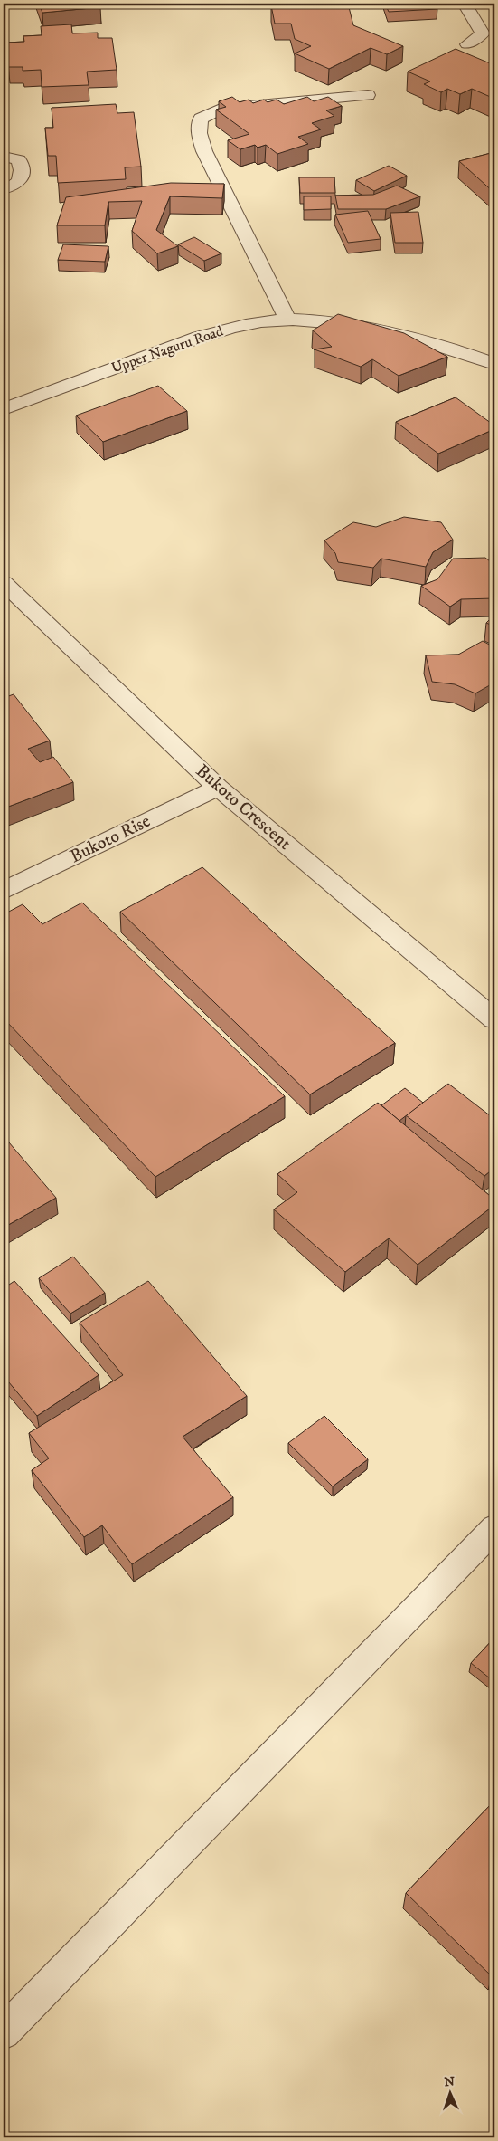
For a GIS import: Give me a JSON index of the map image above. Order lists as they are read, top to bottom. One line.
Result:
{"streets":{"street":["Upper Naguru Road","Bukoto Crescent","Bukoto Rise"]},"crossings":[["Bukoto Crescent","Bukoto Rise"]],"north":"top"}
